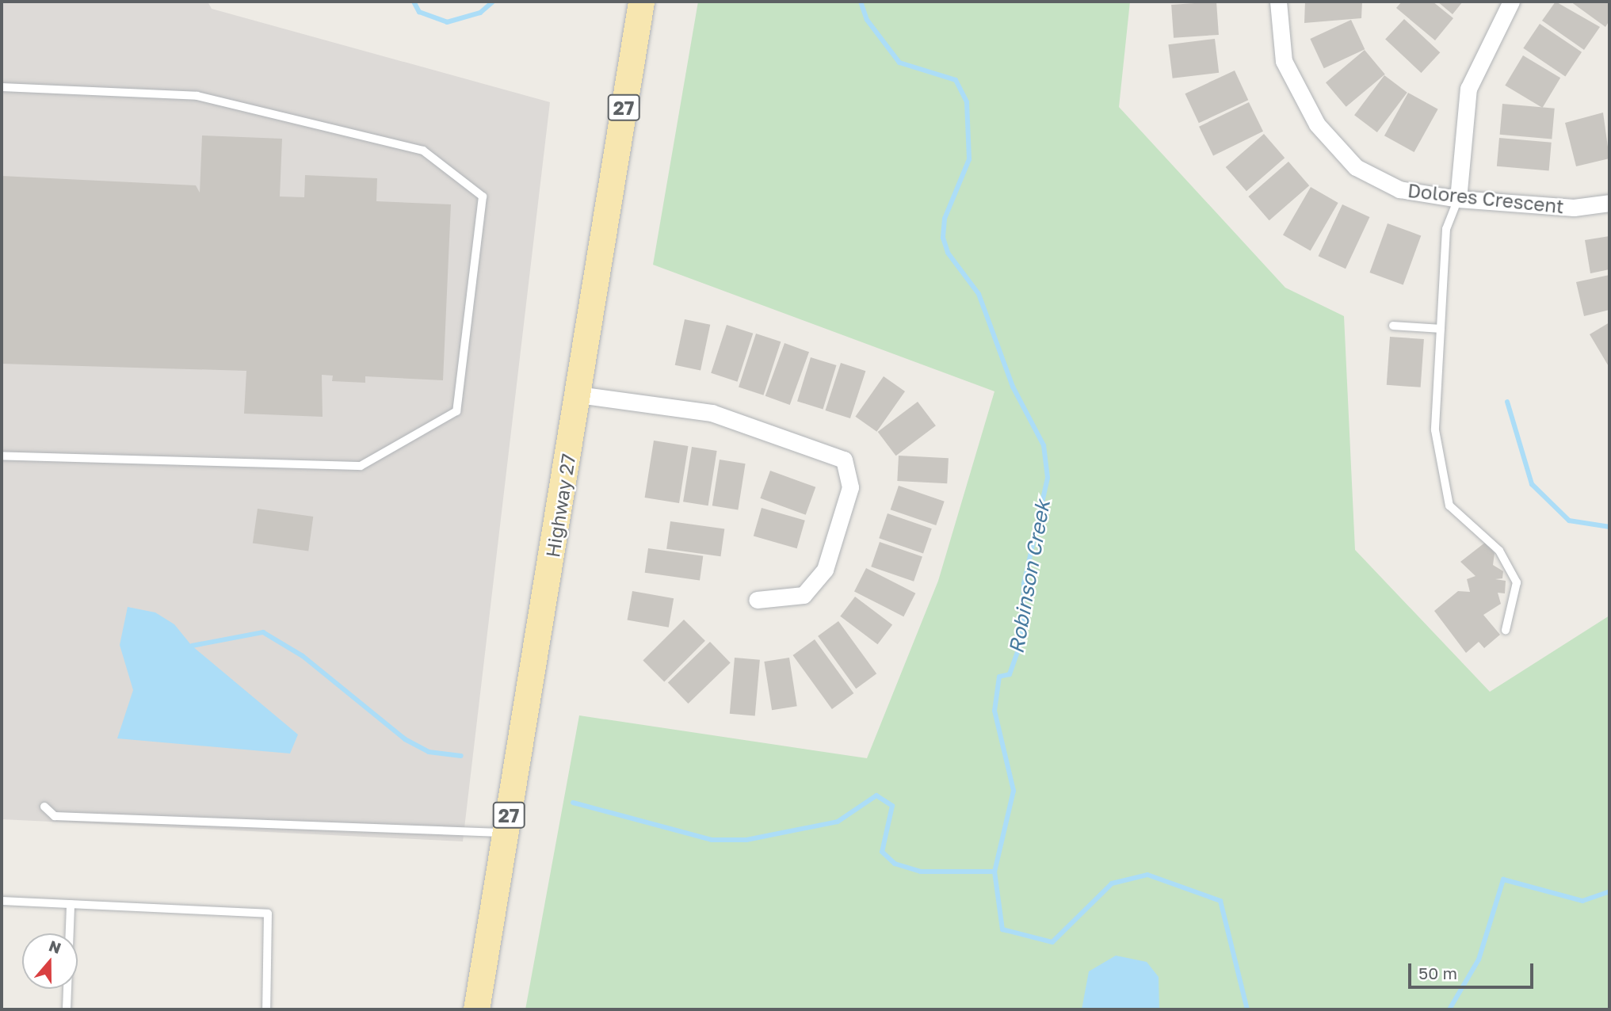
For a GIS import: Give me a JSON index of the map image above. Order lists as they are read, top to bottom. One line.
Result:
{"streets":{"main road":["27","Highway 27"],"street":["Dolores Crescent"]},"water":["Robinson Creek"],"scale_bar":"50 m","north":"top"}
